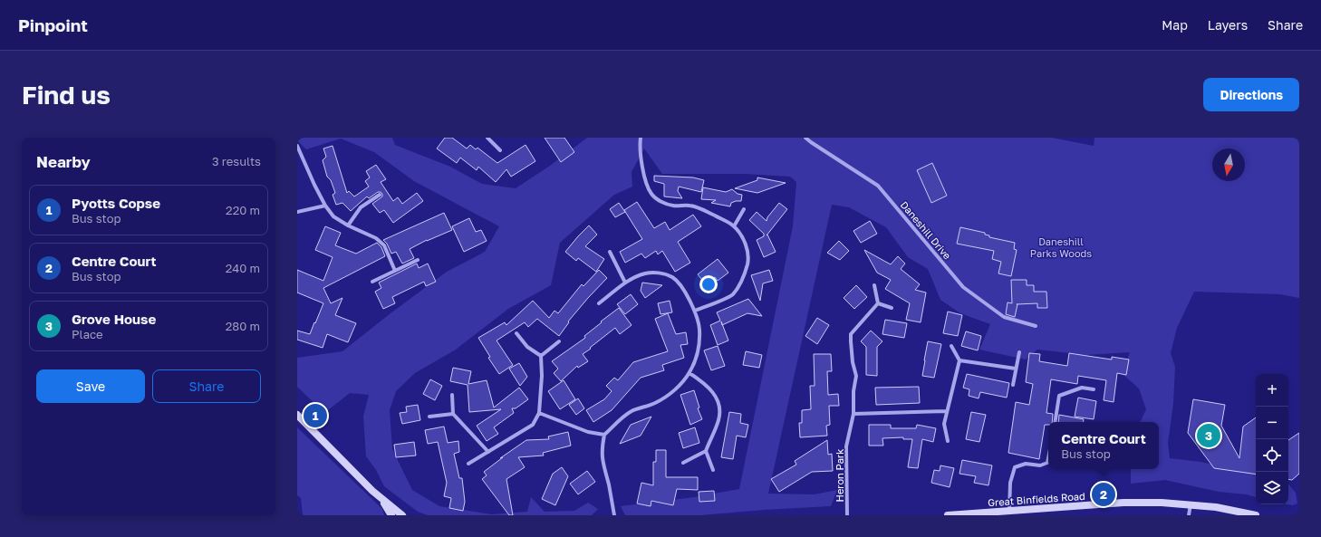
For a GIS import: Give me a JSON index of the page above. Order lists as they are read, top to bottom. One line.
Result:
{"streets":{"street":["Daneshill Drive","Heron Park","Great Binfields Road"]},"parks":["Daneshill Parks Woods"],"north":"bottom","page":{"header":"Pinpoint","nav":["Map","Layers","Share"],"buttons":["Directions",["Save","Share"]],"title":"Find us","heading":["Nearby","3 results"],"list":[{"mark":"1","name":"Pyotts Copse","note":"Bus stop","value":"220 m"},{"mark":"2","name":"Centre Court","note":"Bus stop","value":"240 m"},{"mark":"3","name":"Grove House","note":"Place","value":"280 m"}],"map_buttons":["+","−"],"pins":["1","3","2"],"popup":["Centre Court","Bus stop"]}}
